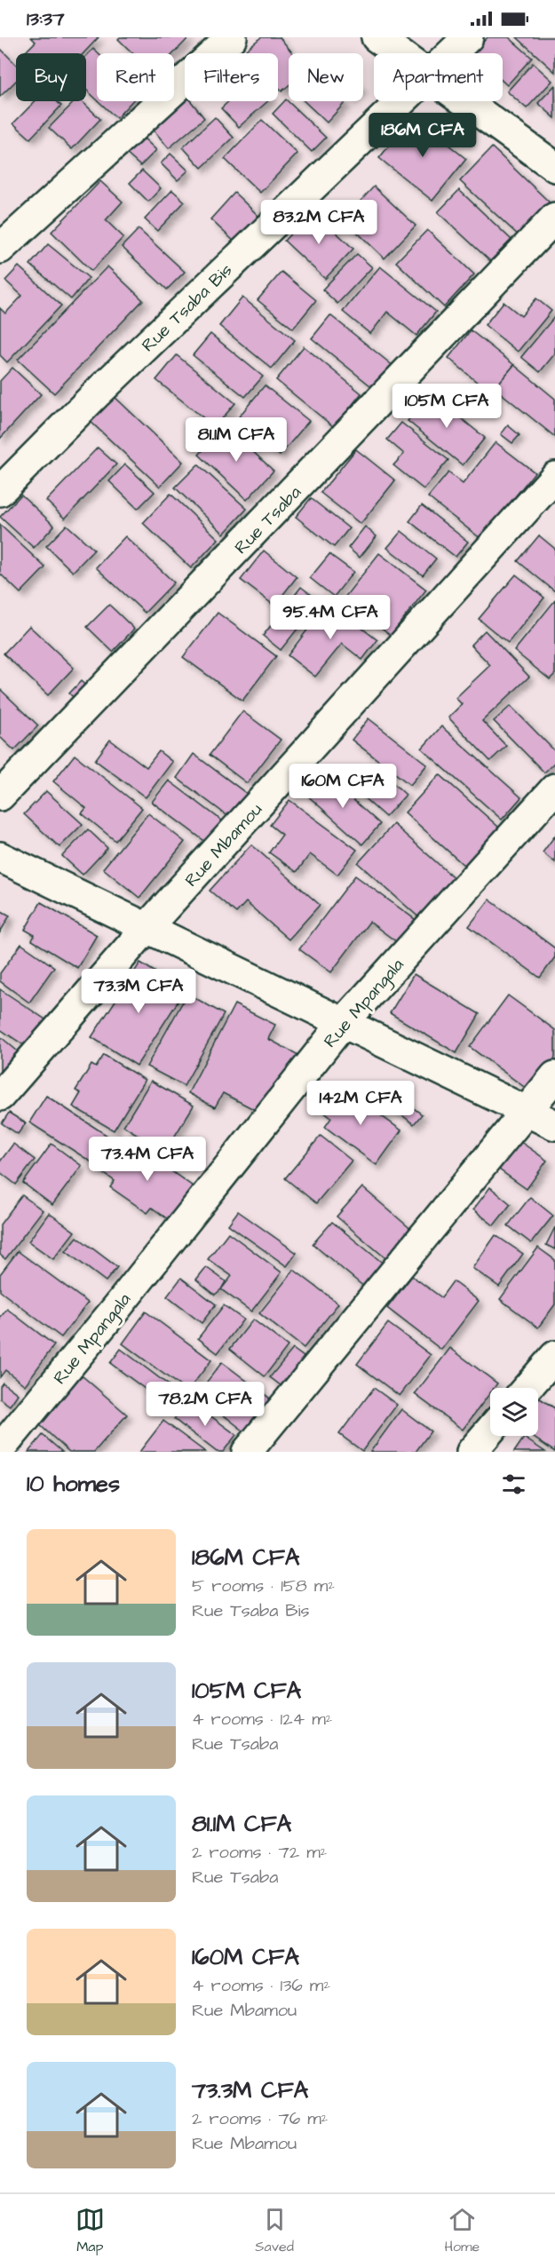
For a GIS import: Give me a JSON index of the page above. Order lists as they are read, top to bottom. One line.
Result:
{"streets":{"street":["Rue Tsaba Bis","Rue Tsaba","Rue Mbamou","Rue Mpangala"]},"page":{"status":"13:37","chip":["Buy","Rent","Filters","New","Apartment"],"price":["186M CFA","83.2M CFA","105M CFA","81.1M CFA","95.4M CFA","160M CFA","73.3M CFA","142M CFA","73.4M CFA","78.2M CFA"],"heading":"10 homes","list":[{"name":"186M CFA","note":"5 rooms · 158 m² · Rue Tsaba Bis"},{"name":"105M CFA","note":"4 rooms · 124 m² · Rue Tsaba"},{"name":"81.1M CFA","note":"2 rooms · 72 m² · Rue Tsaba"},{"name":"160M CFA","note":"4 rooms · 136 m² · Rue Mbamou"},{"name":"73.3M CFA","note":"2 rooms · 76 m² · Rue Mbamou"}],"tabs":["Map","Saved","Home"]}}
